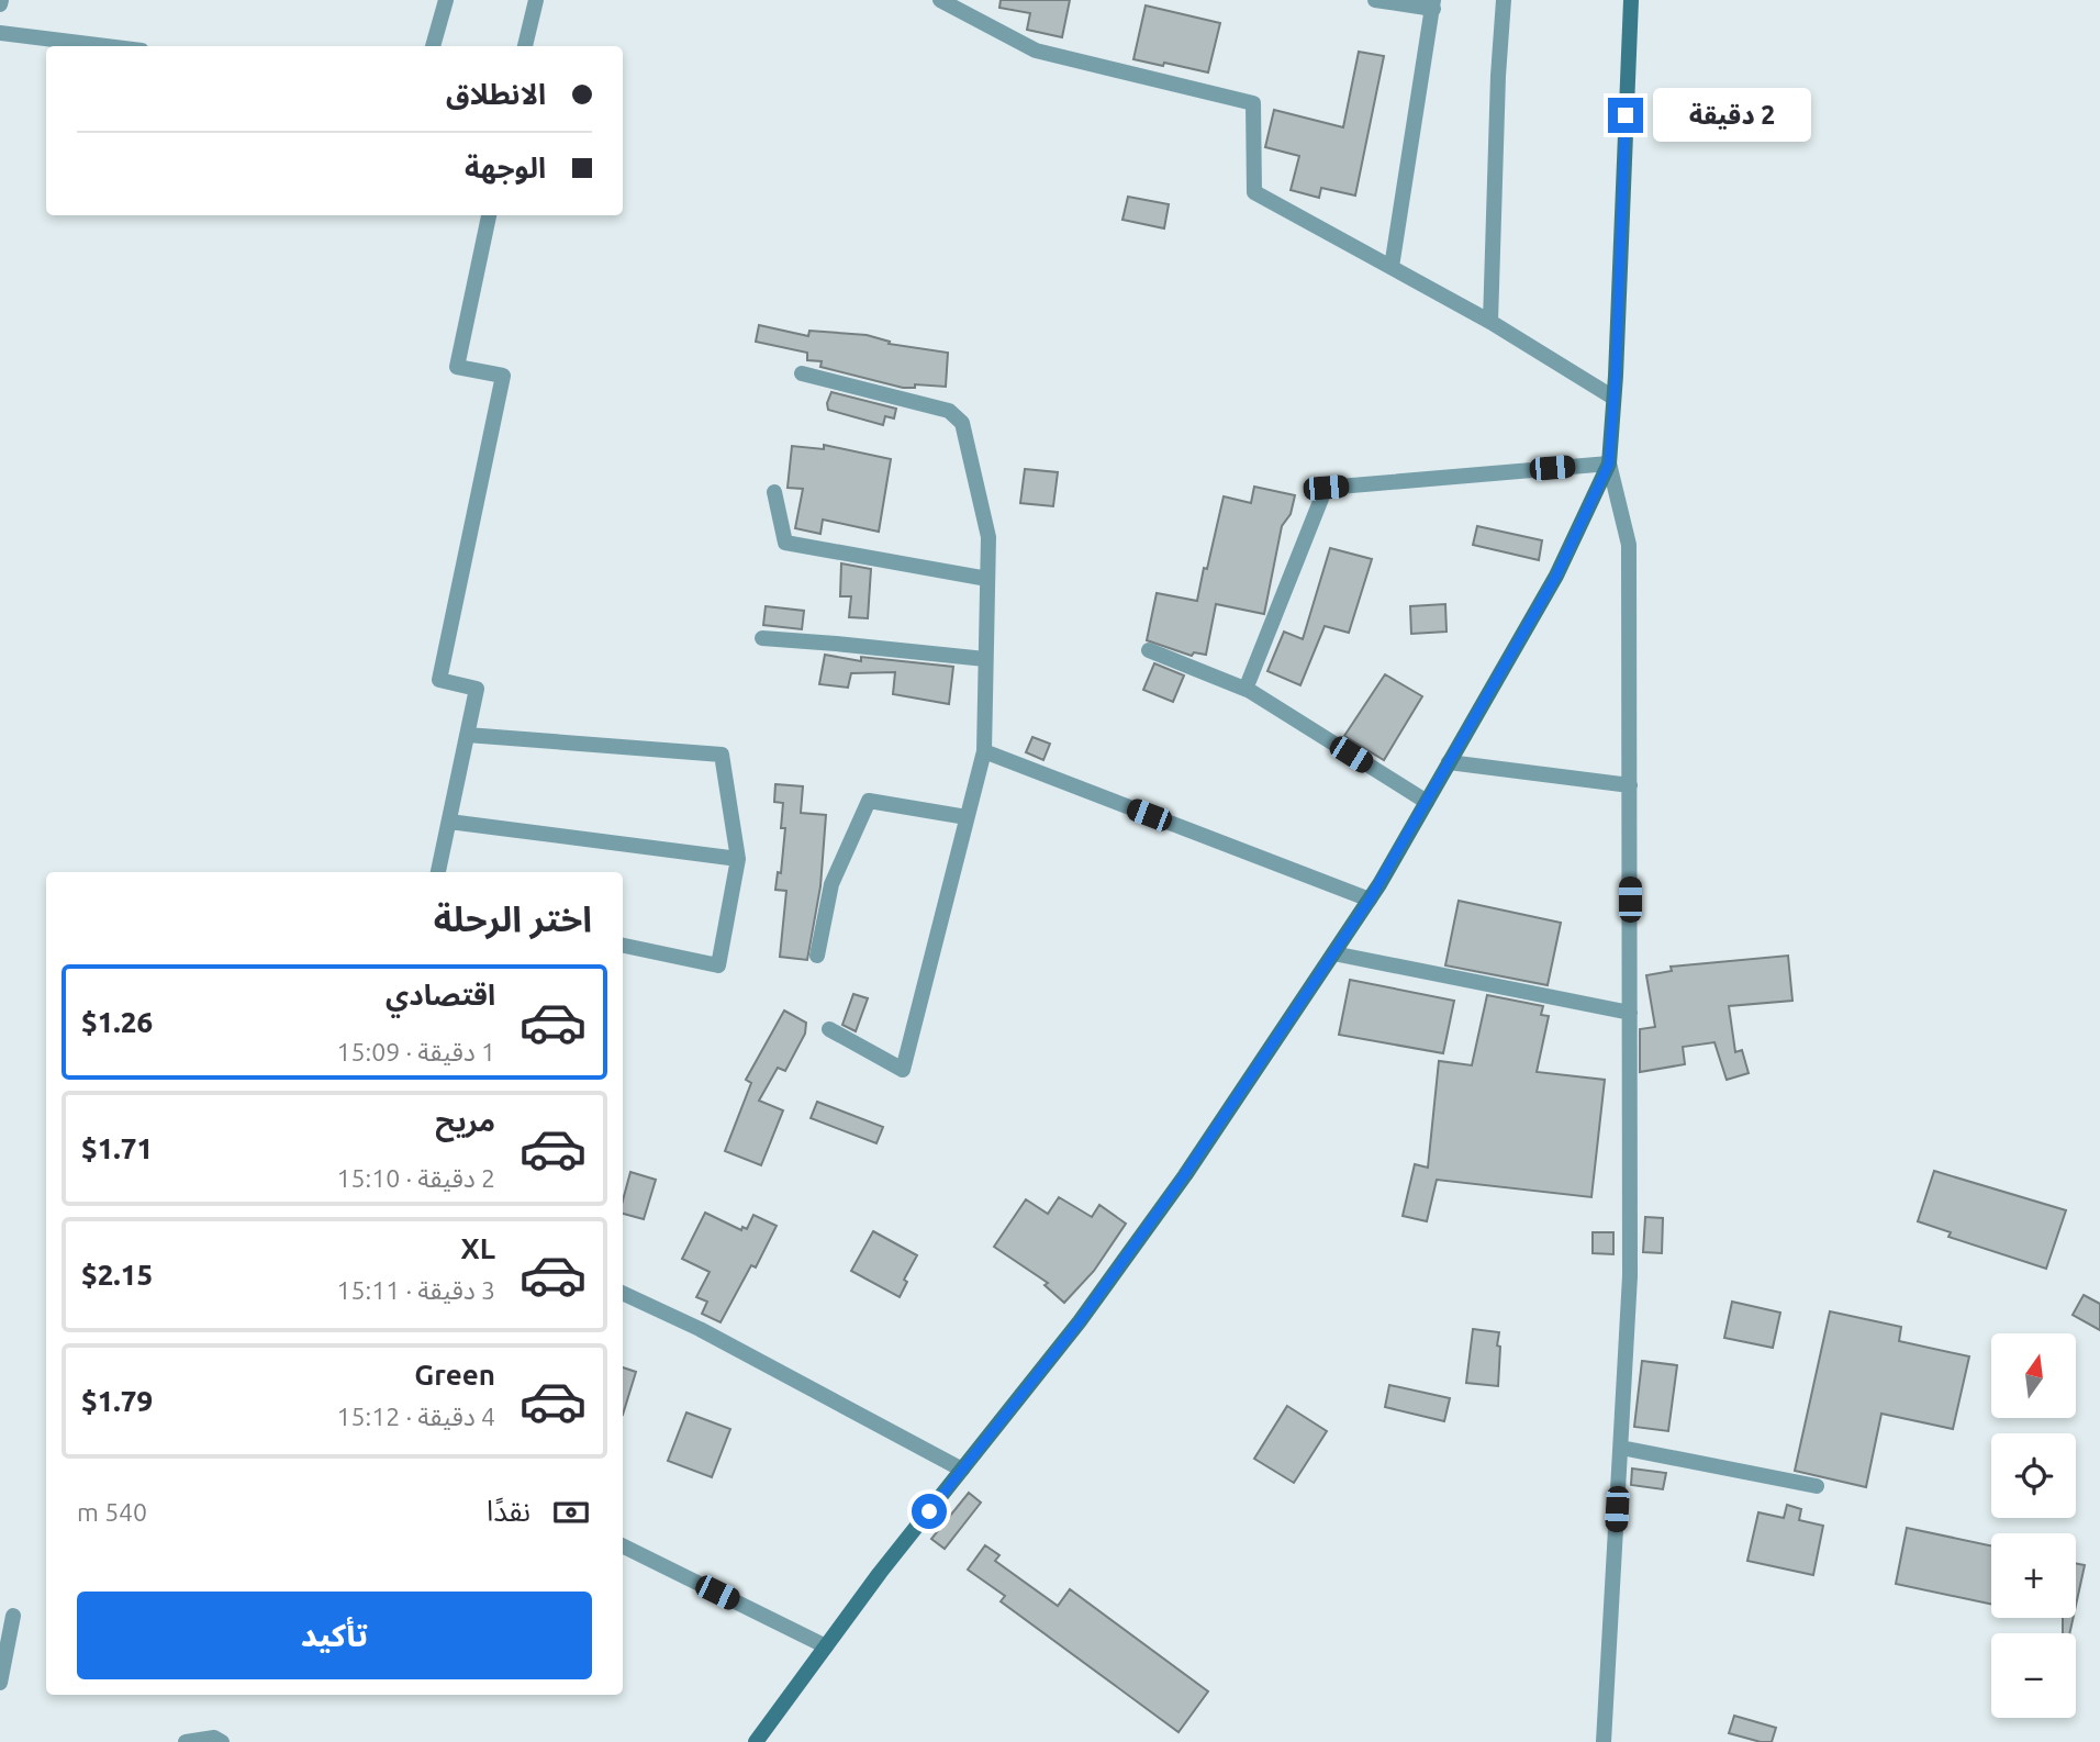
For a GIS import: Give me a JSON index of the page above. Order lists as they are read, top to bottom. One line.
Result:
{"north":"top","page":{"banner":["الانطلاق","الوجهة"],"bubble":"2 دقيقة","heading":"اختر الرحلة","list":[{"name":"اقتصادي","note":"1 دقيقة · 15:09","value":"$1.26"},{"name":"مريح","note":"2 دقيقة · 15:10","value":"$1.71"},{"name":"XL","note":"3 دقيقة · 15:11","value":"$2.15"},{"name":"Green","note":"4 دقيقة · 15:12","value":"$1.79"}],"map_buttons":["+","−"],"pay":["نقدًا","540 m"],"buttons":"تأكيد"}}
